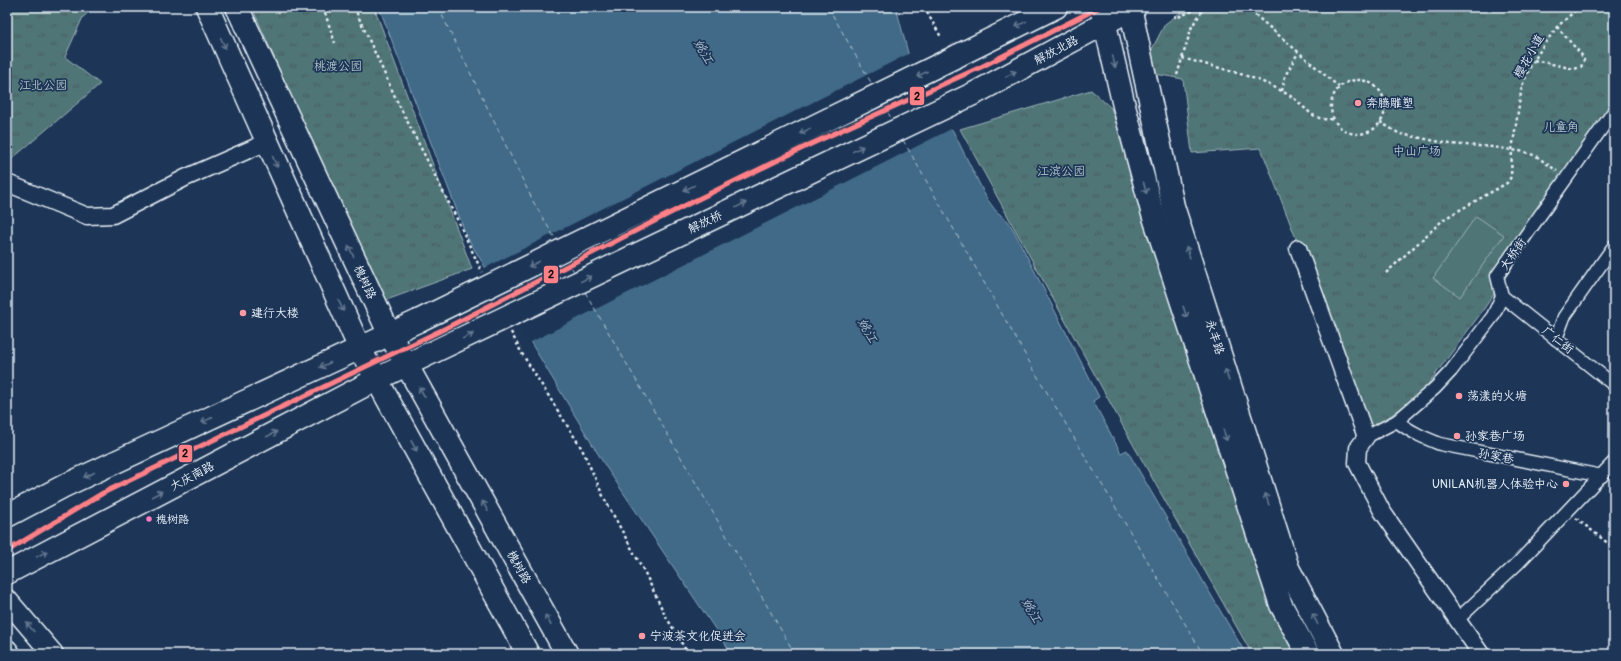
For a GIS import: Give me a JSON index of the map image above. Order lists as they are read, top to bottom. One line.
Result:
{"streets":{"main road":["解放北路","解放桥","槐树路","永丰路","大庆南路"],"street":["大桥街","广仁街","孙家巷"],"path":["樱花小道"]},"crossings":[["解放北路","解放桥"],["解放北路","永丰路"],["解放桥","槐树路"],["解放桥","大庆南路"],["大桥街","广仁街"],["槐树路","大庆南路"]],"water":["姚江"],"parks":["桃渡公园","江北公园","儿童角","中山广场","江滨公园"],"places":["奔腾雕塑","建行大楼","荡漾的火塘","孙家巷广场","UNILAN机器人体验中心","槐树路","宁波茶文化促进会"],"lines":["transit line 2"]}
